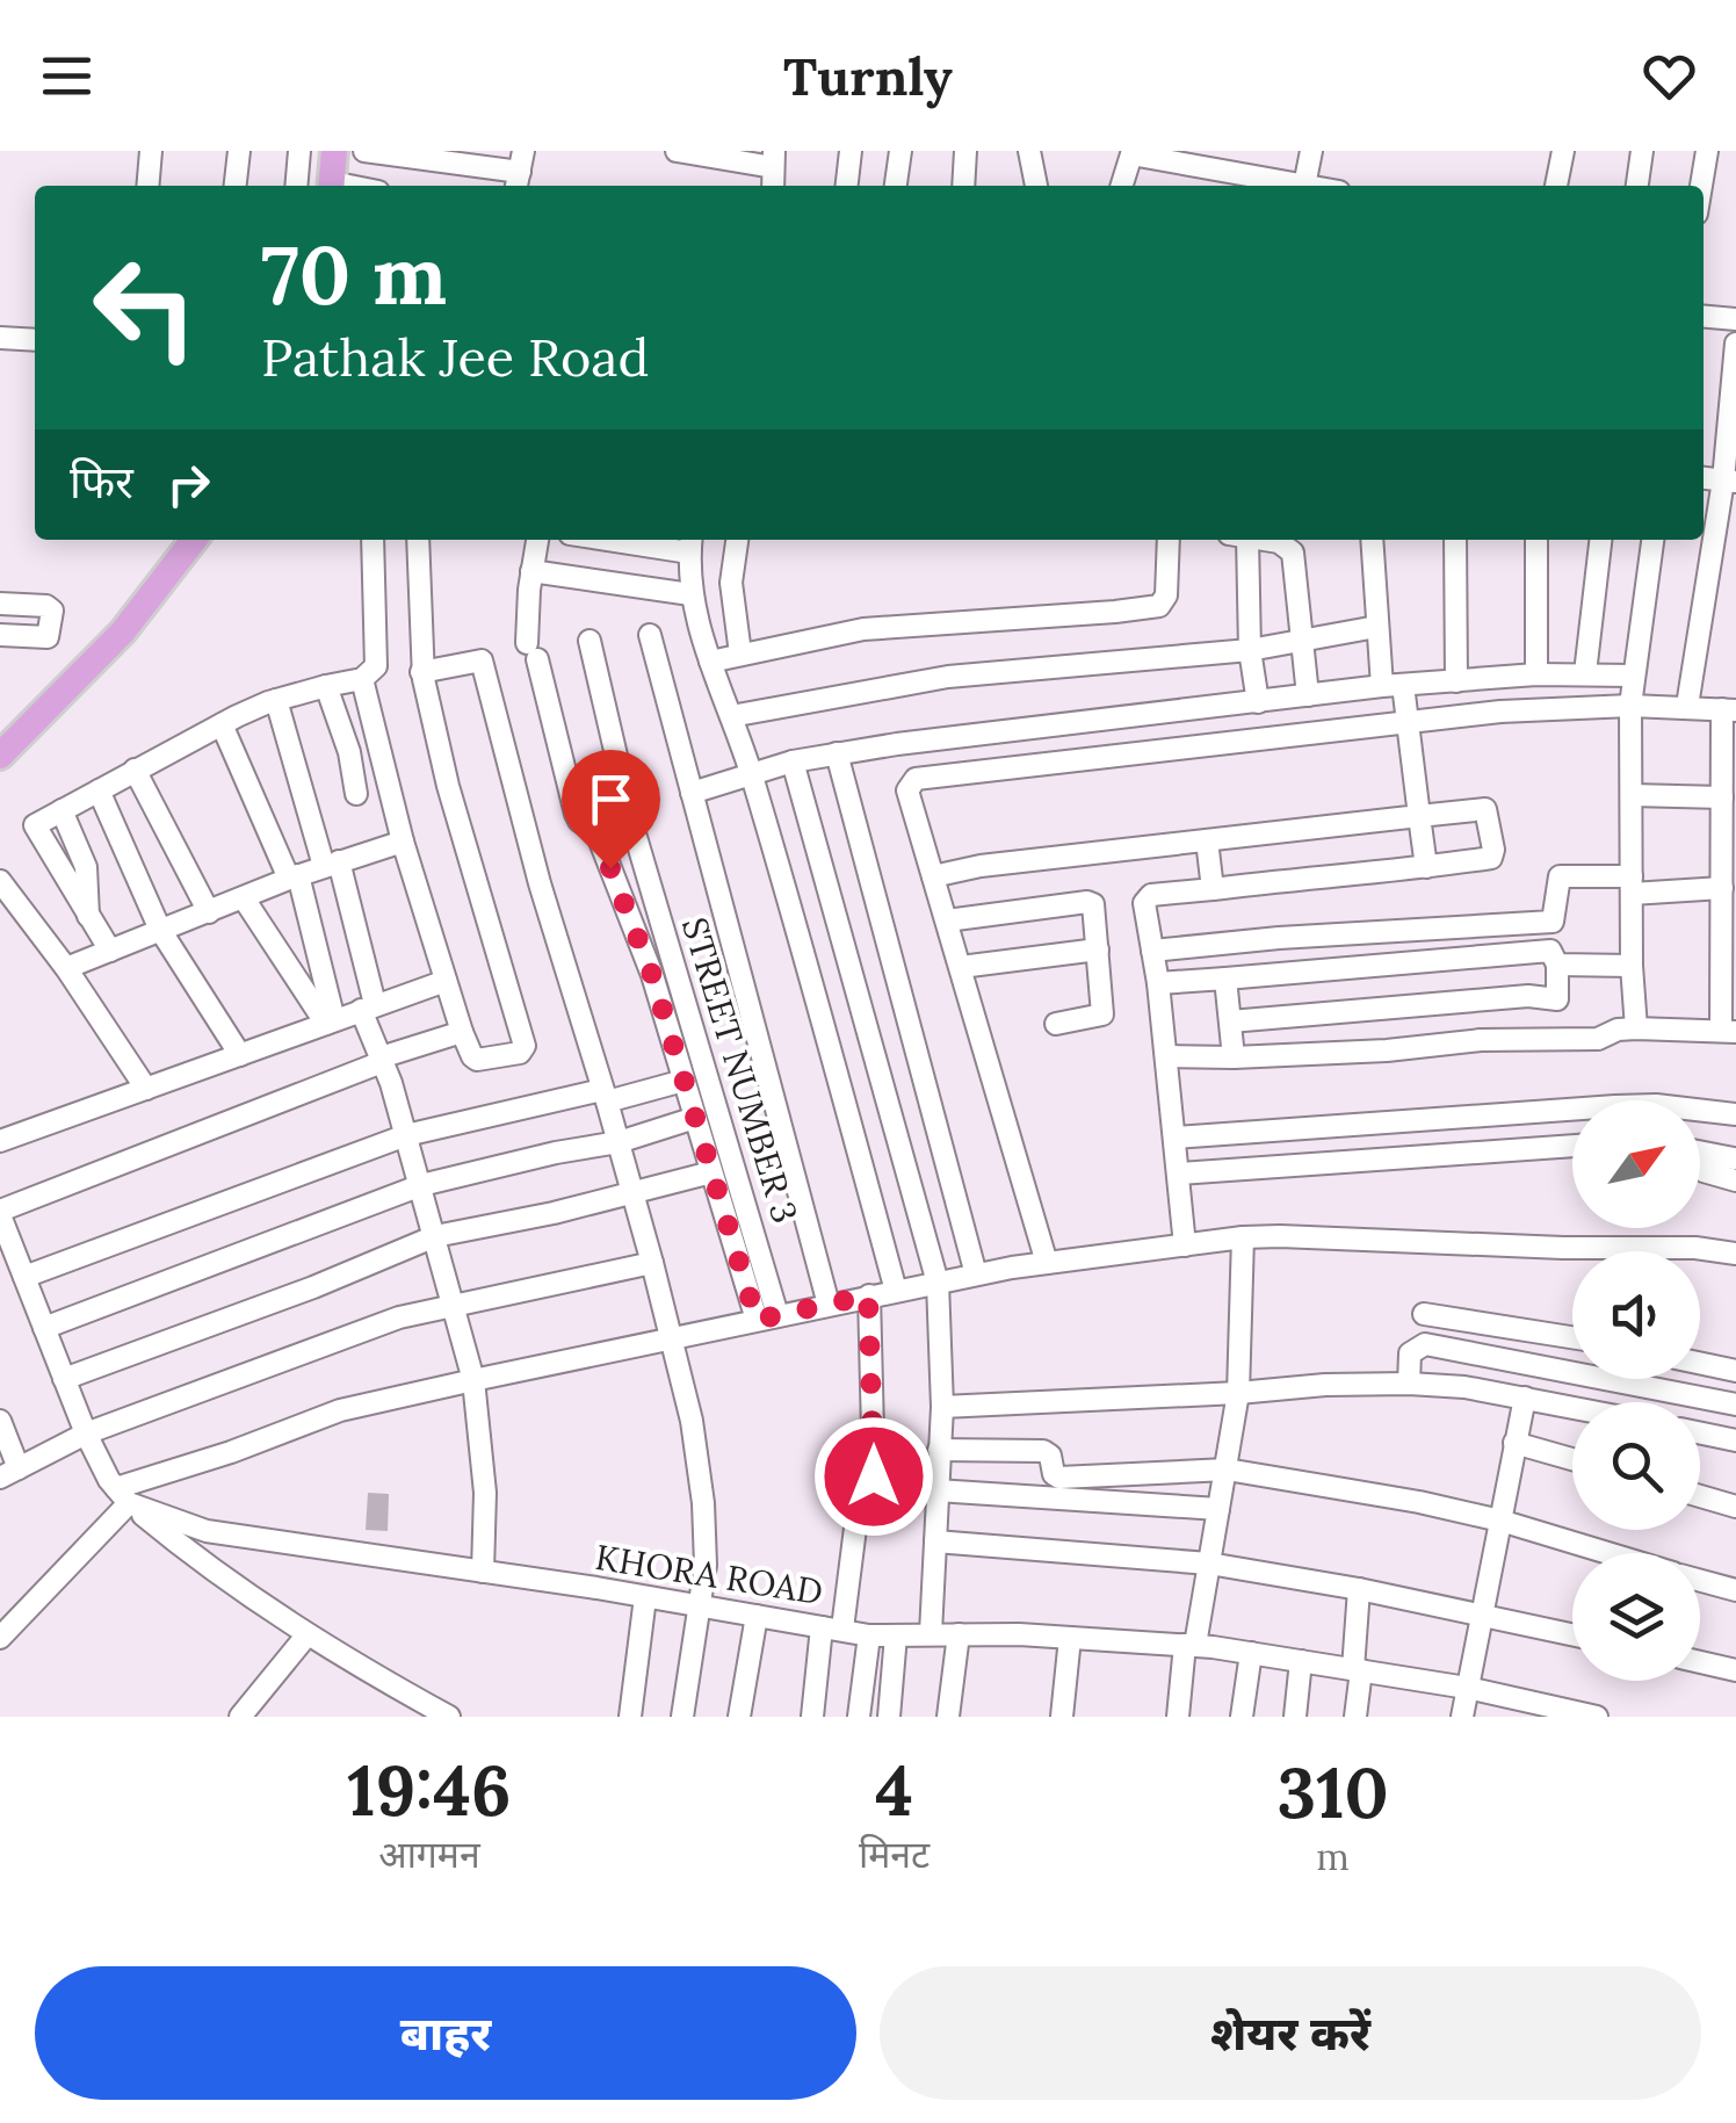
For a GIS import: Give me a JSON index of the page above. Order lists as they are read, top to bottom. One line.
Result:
{"streets":{"street":["STREET NUMBER 3","KHORA ROAD"]},"north":"top right","page":{"header":"Turnly","turn":["70 m","Pathak Jee Road"],"then":"फिर","eta":["19:46","आगमन","4","मिनट","310","m"],"buttons":["बाहर","शेयर करें"]}}
